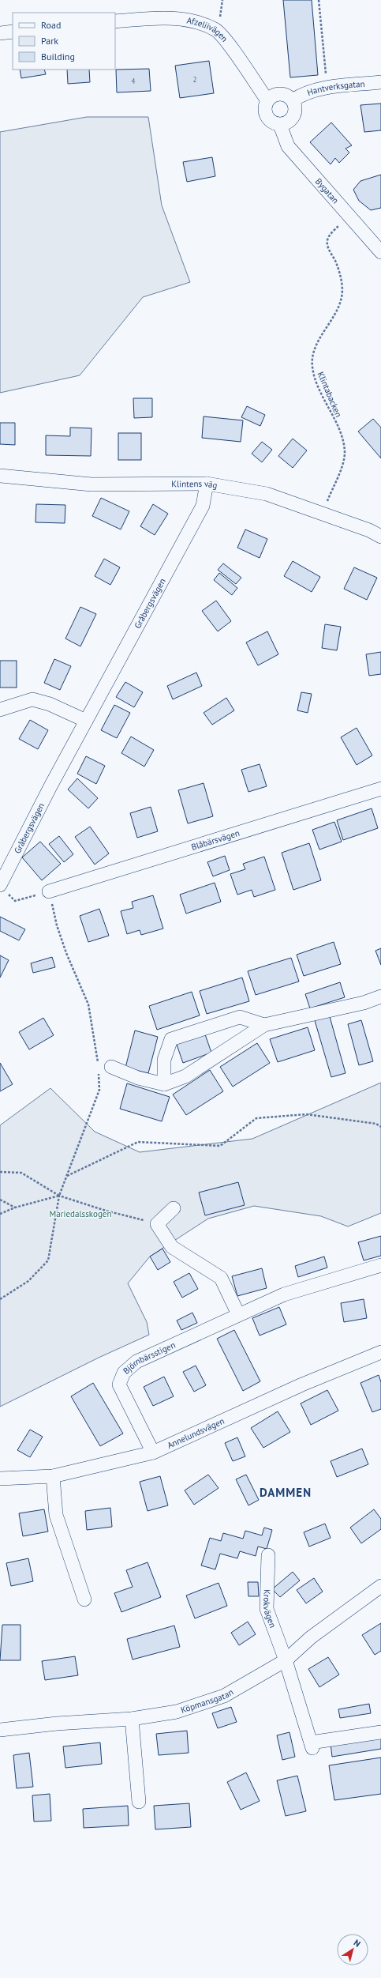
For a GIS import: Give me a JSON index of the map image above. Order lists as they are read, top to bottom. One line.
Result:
{"streets":{"street":["Afzeliivägen","Hantverksgatan","Bygatan","Klintens väg","Gråbergsvägen","Blåbärsvägen","Björnbärsstigen","Annelundsvägen","Krokvägen","Köpmansgatan"],"path":["Klintabacken"]},"crossings":[["Afzeliivägen","Hantverksgatan"],["Afzeliivägen","Bygatan"],["Hantverksgatan","Bygatan"],["Bygatan","Klintabacken"],["Klintabacken","Klintens väg"],["Klintens väg","Gråbergsvägen"],["Björnbärsstigen","Annelundsvägen"],["Krokvägen","Köpmansgatan"]],"districts":["DAMMEN"],"parks":["Mariedalsskogen"],"house_numbers":["2","4"],"legend":["Road","Park","Building"],"north":"top right"}
